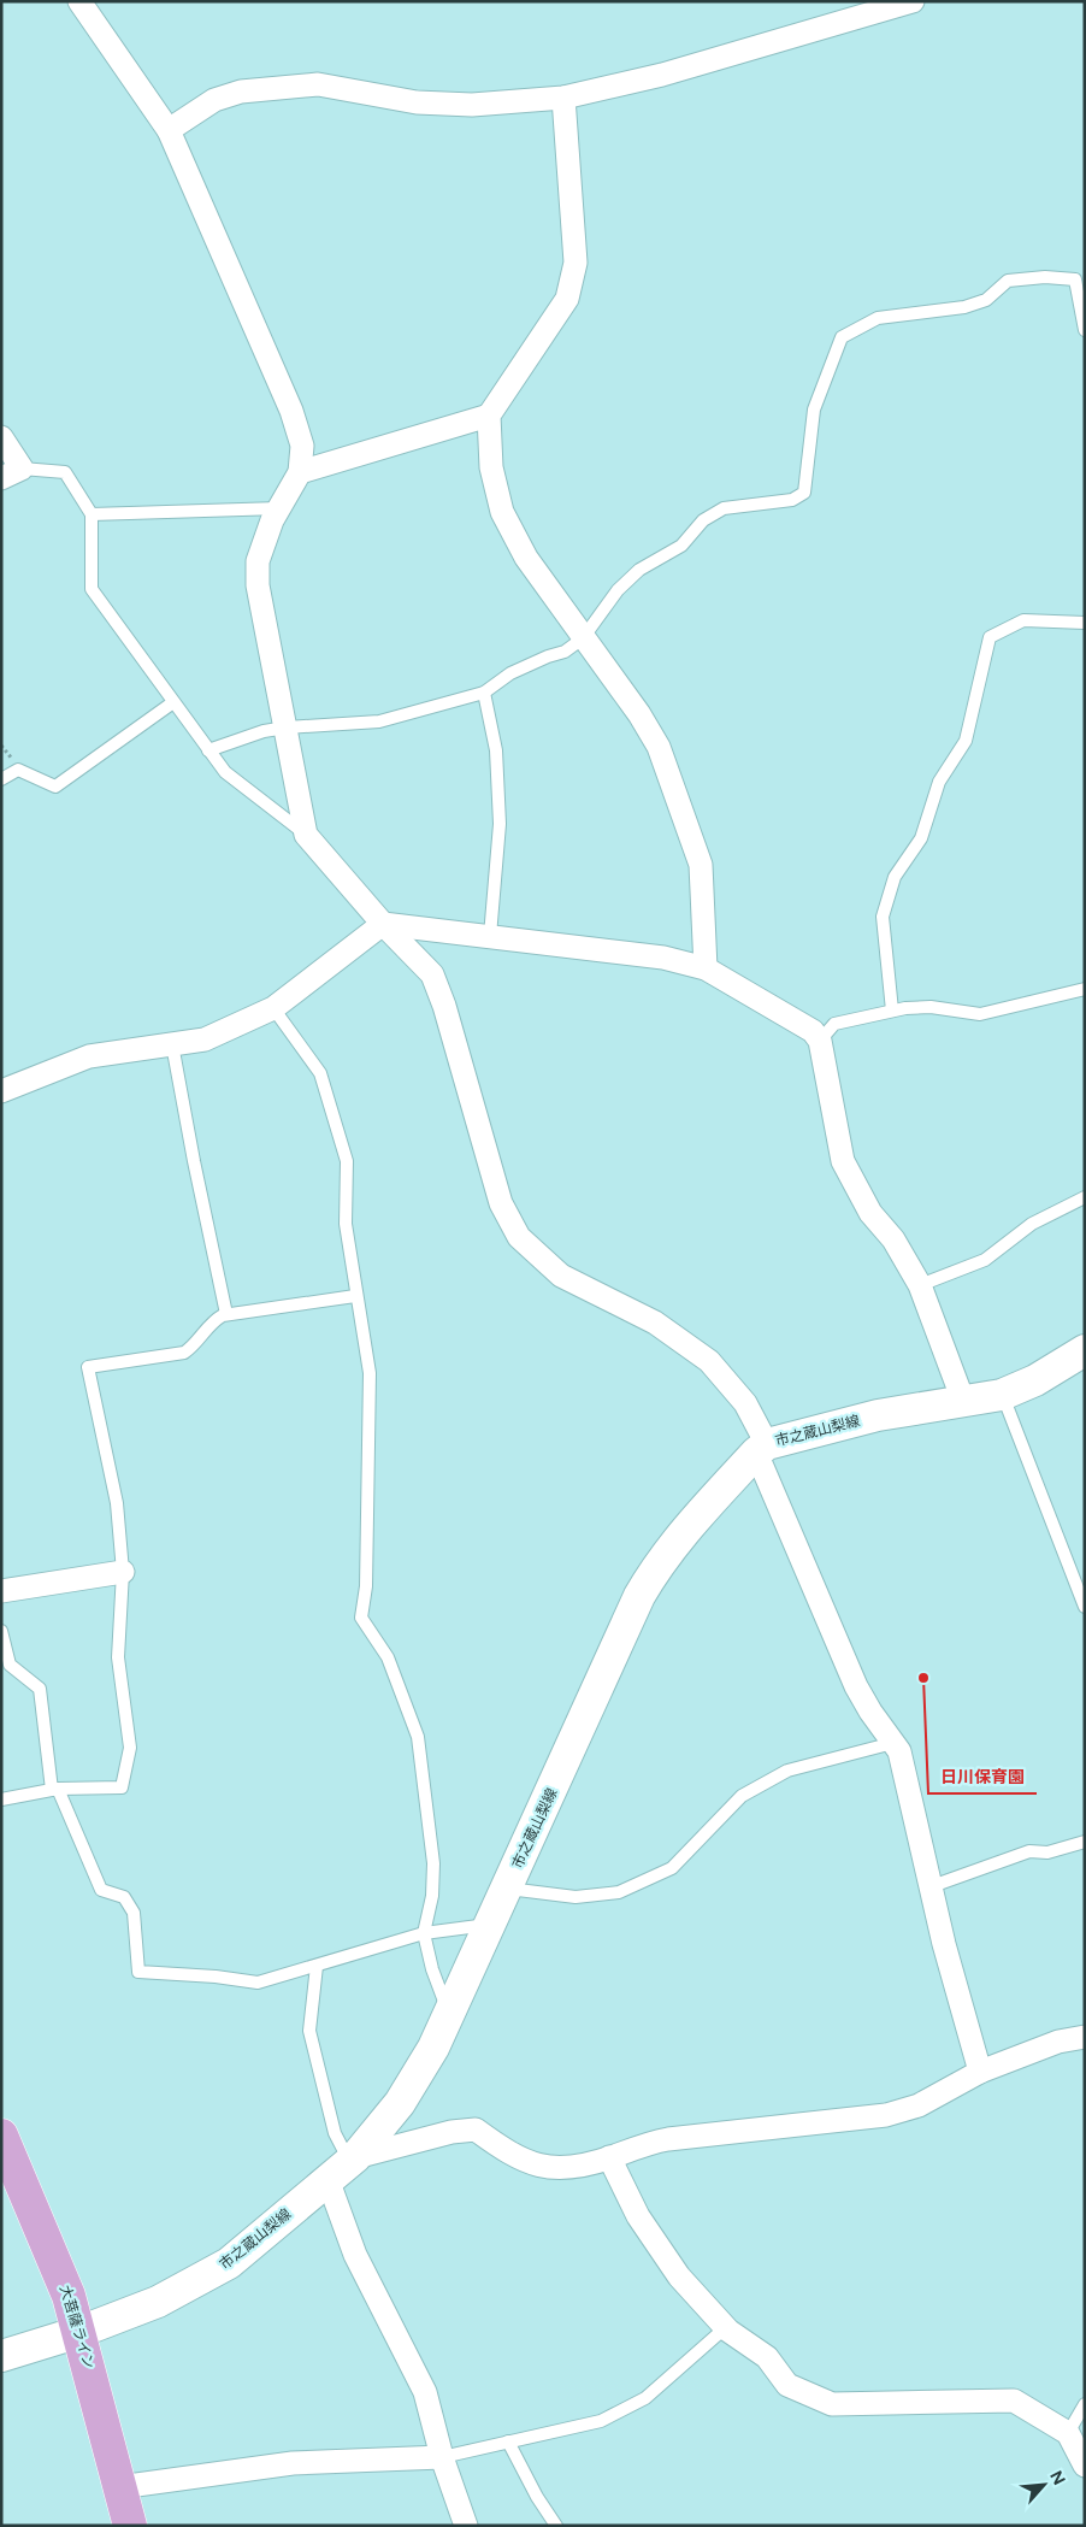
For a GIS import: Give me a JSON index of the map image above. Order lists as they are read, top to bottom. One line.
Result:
{"streets":{"highway":["大菩薩ライン"],"main road":["市之蔵山梨線"]},"crossings":[["市之蔵山梨線","大菩薩ライン"]],"places":["日川保育園"],"north":"top right"}
